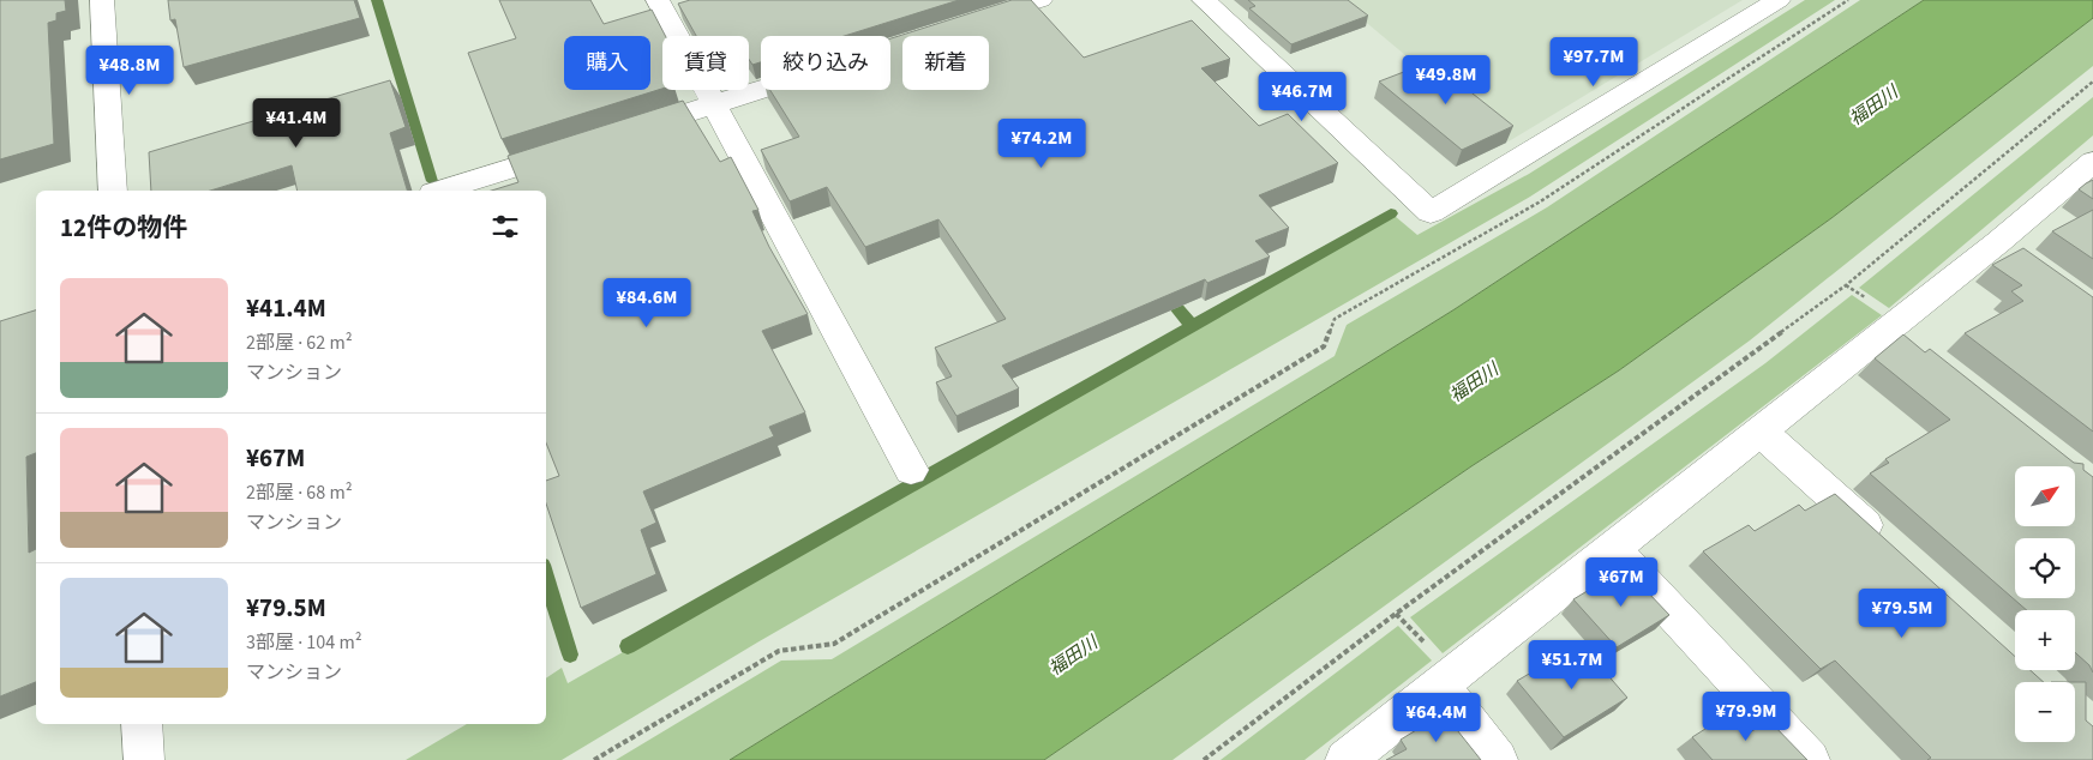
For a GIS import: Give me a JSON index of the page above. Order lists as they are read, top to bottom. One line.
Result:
{"water":["福田川"],"north":"top right","page":{"chip":["購入","賃貸","絞り込み","新着"],"price":["¥97.7M","¥48.8M","¥49.8M","¥46.7M","¥41.4M","¥74.2M","¥84.6M","¥67M","¥79.5M","¥51.7M","¥79.9M","¥64.4M"],"heading":"12件の物件","list":[{"name":"¥41.4M","note":"2部屋 · 62 m² · マンション"},{"name":"¥67M","note":"2部屋 · 68 m² · マンション"},{"name":"¥79.5M","note":"3部屋 · 104 m² · マンション"}],"map_buttons":["+","−"]}}
